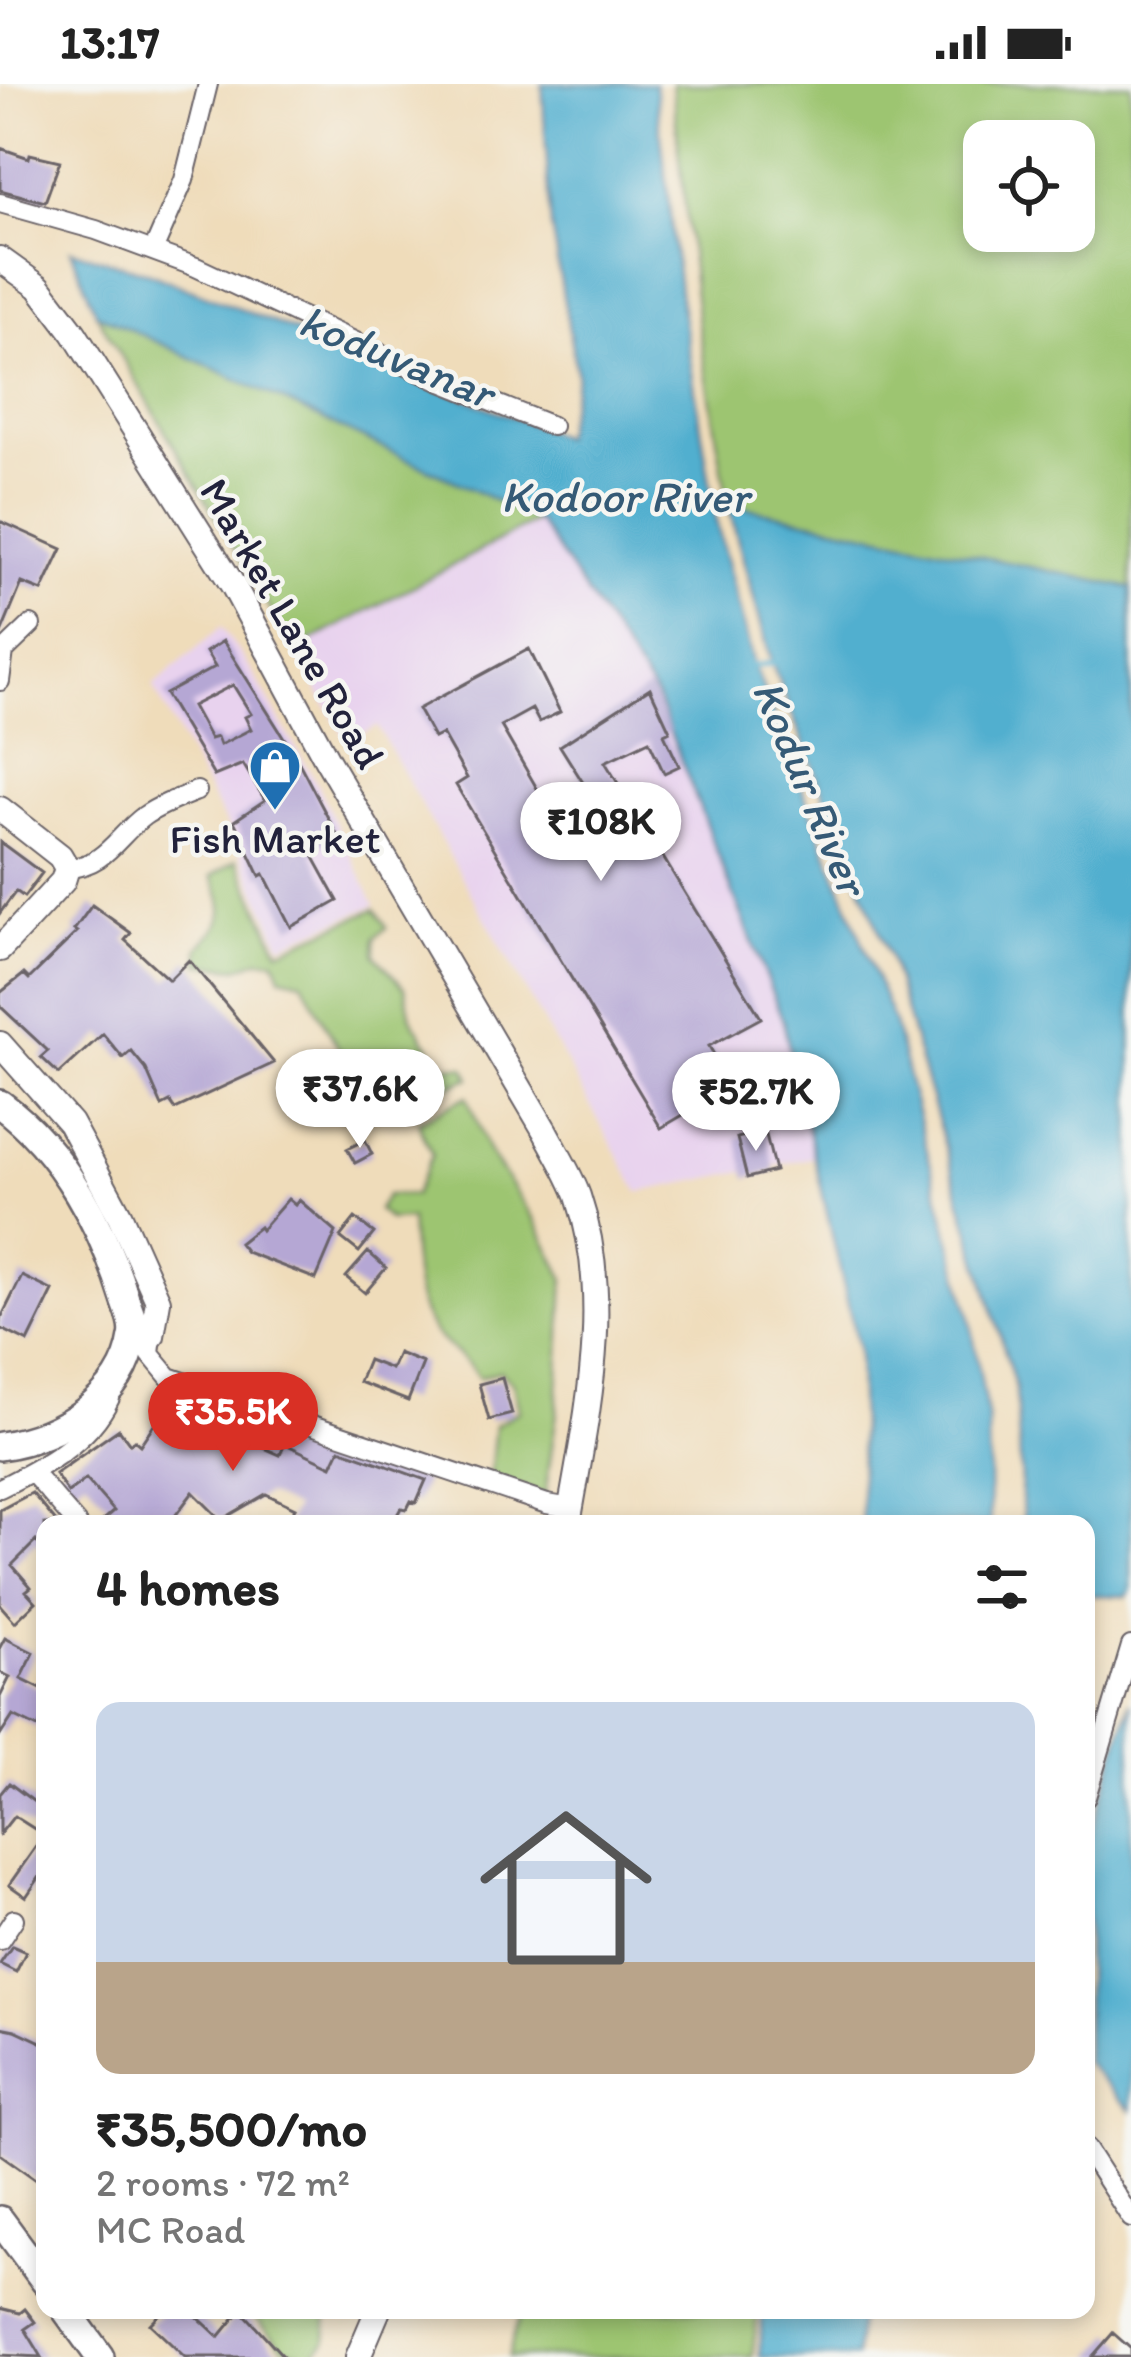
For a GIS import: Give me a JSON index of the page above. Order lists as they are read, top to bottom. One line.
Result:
{"streets":{"main road":["Market Lane Road"]},"water":["koduvanar","Kodoor River","Kodur River"],"places":{"shop":["Fish Market"]},"page":{"status":"13:17","price":["₹108K","₹37.6K","₹52.7K","₹35.5K"],"heading":"4 homes","list":[{"name":"₹35,500/mo","note":"2 rooms · 72 m² · MC Road"}]}}
